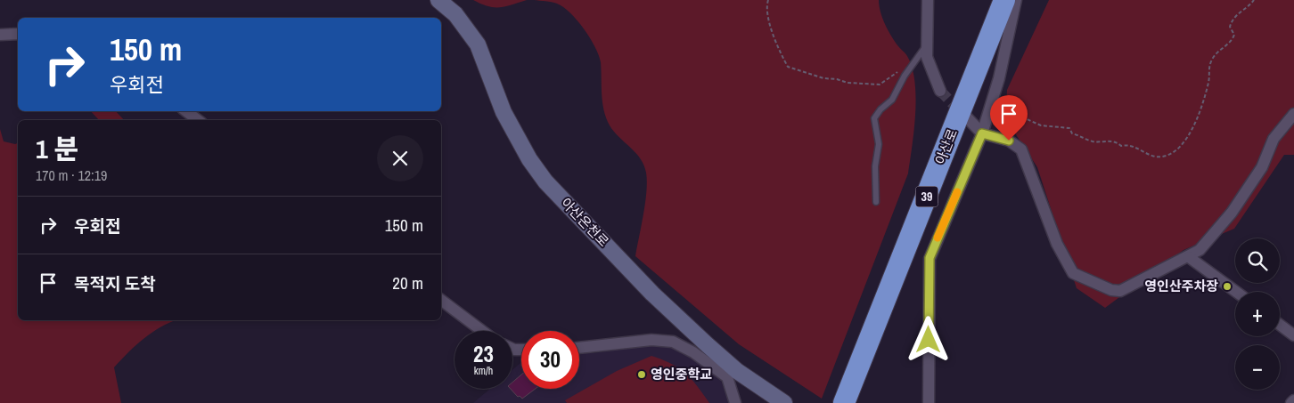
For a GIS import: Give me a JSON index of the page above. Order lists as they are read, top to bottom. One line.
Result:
{"streets":{"highway":["아산로","39"],"main road":["아산온천로"]},"places":["영인산주차장","영인중학교"],"page":{"turn":["150 m","우회전"],"heading":["1 분","170 m · 12:19"],"list":[{"name":"우회전","value":"150 m"},{"name":"목적지 도착","value":"20 m"}],"map_buttons":["+","−"],"speed":"23 km/h","limit":"30"}}
